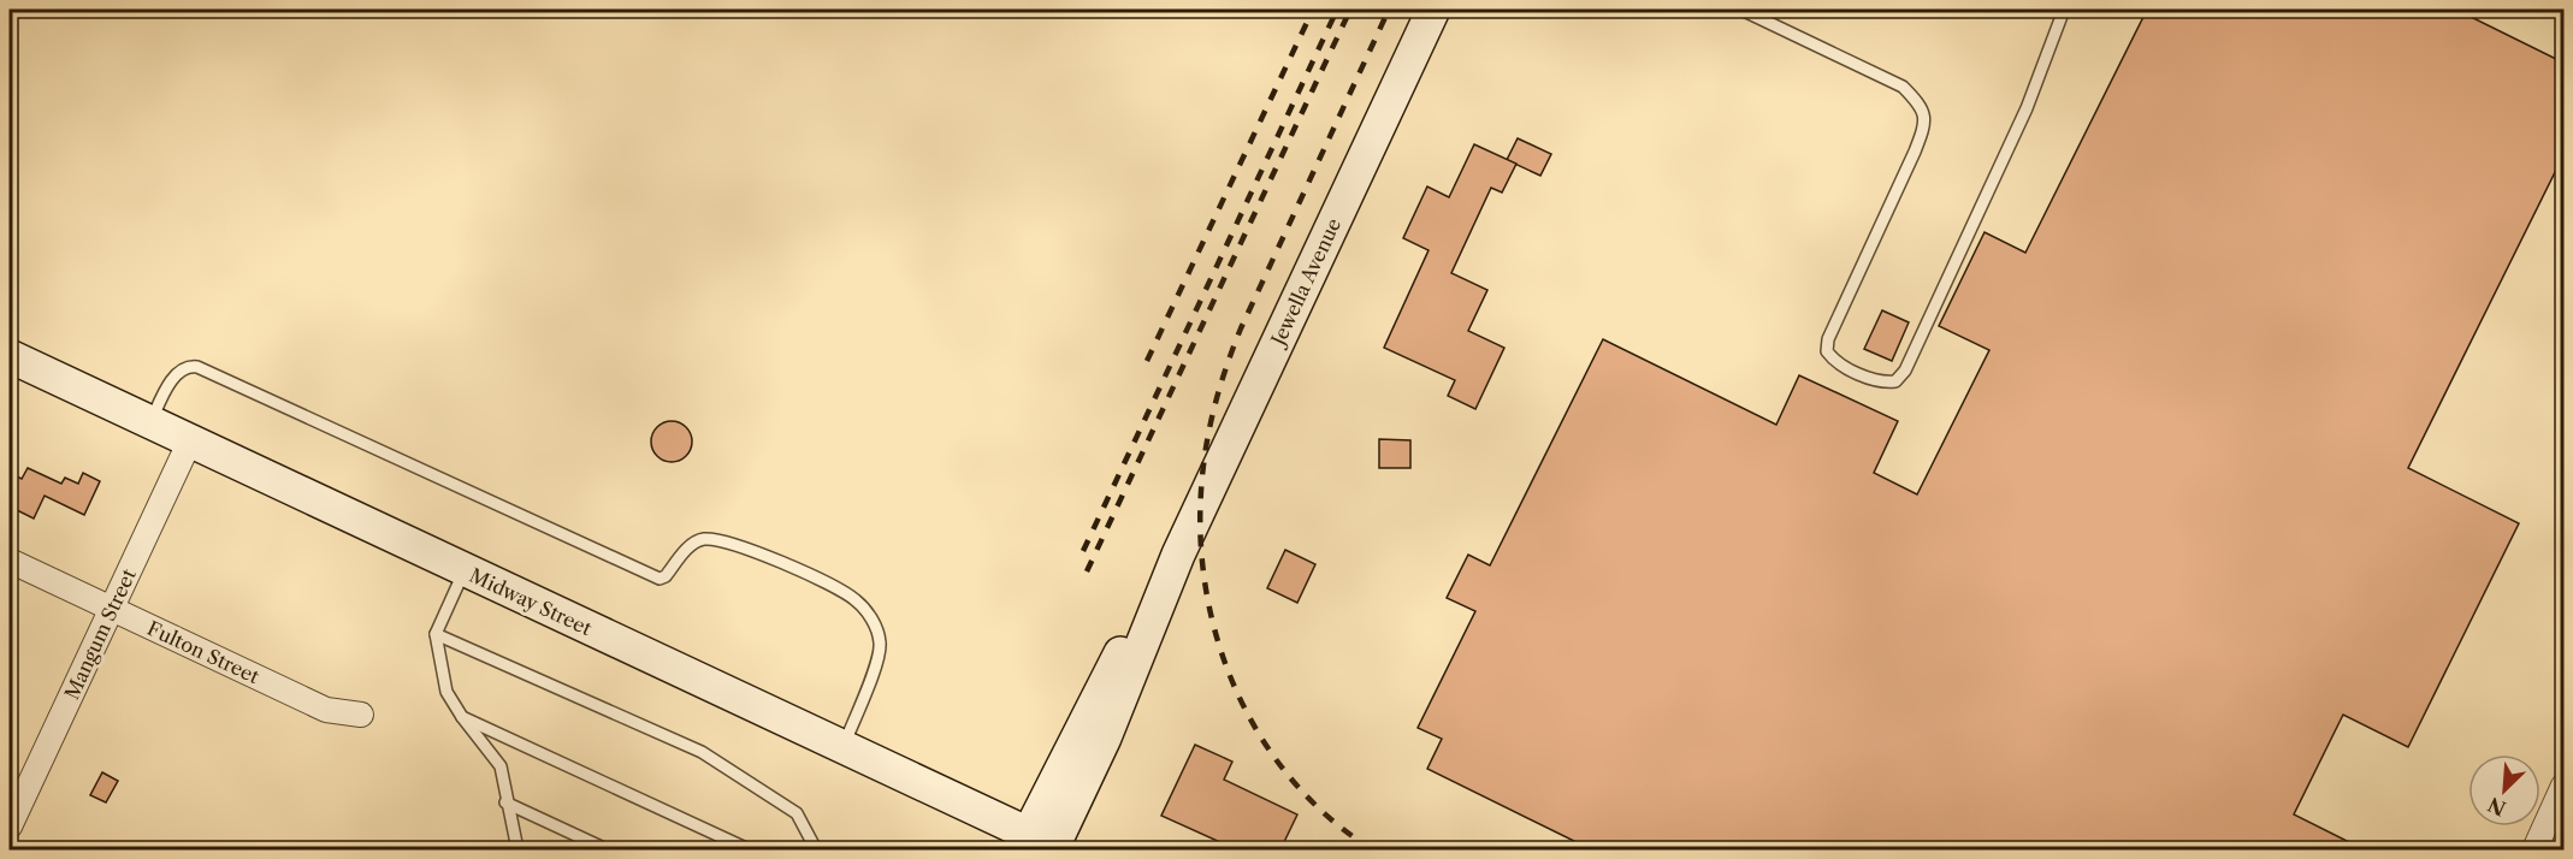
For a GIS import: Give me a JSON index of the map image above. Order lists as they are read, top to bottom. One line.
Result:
{"streets":{"street":["Jewella Avenue","Midway Street","Mangum Street","Fulton Street"]},"crossings":[["Jewella Avenue","Midway Street"],["Midway Street","Mangum Street"],["Mangum Street","Fulton Street"]],"north":"bottom left"}
